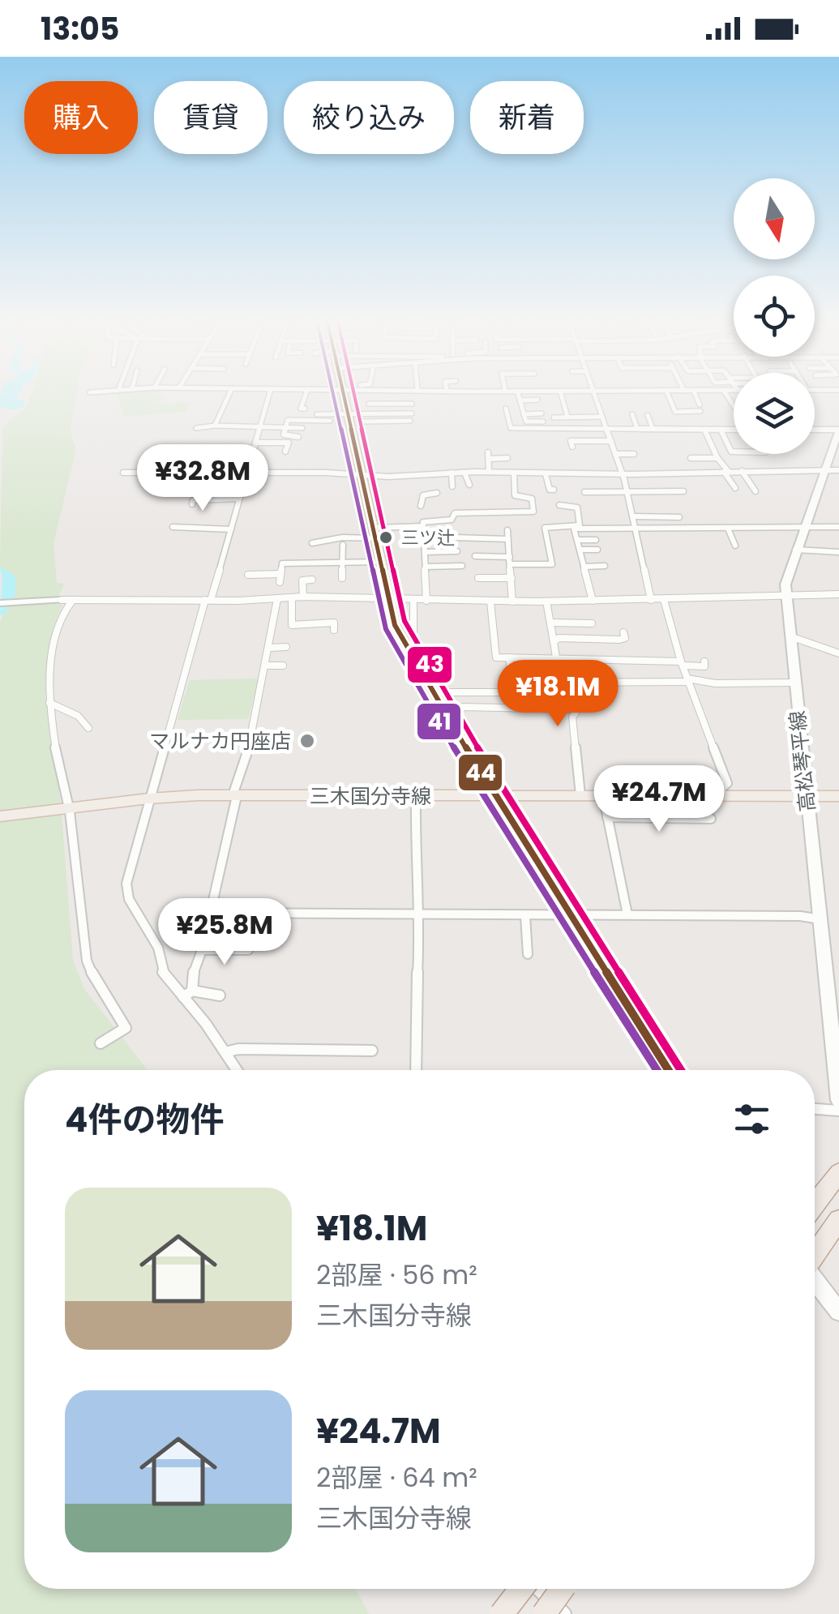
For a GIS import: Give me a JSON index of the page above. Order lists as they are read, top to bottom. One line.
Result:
{"streets":{"main road":["高松琴平線","三木国分寺線"]},"crossings":[["高松琴平線","三木国分寺線"]],"places":["三ツ辻","マルナカ円座店"],"lines":["transit line 44","transit line 41","transit line 43"],"north":"bottom","page":{"status":"13:05","chip":["購入","賃貸","絞り込み","新着"],"price":["¥32.8M","¥18.1M","¥24.7M","¥25.8M"],"heading":"4件の物件","list":[{"name":"¥18.1M","note":"2部屋 · 56 m² · 三木国分寺線"},{"name":"¥24.7M","note":"2部屋 · 64 m² · 三木国分寺線"}]}}
